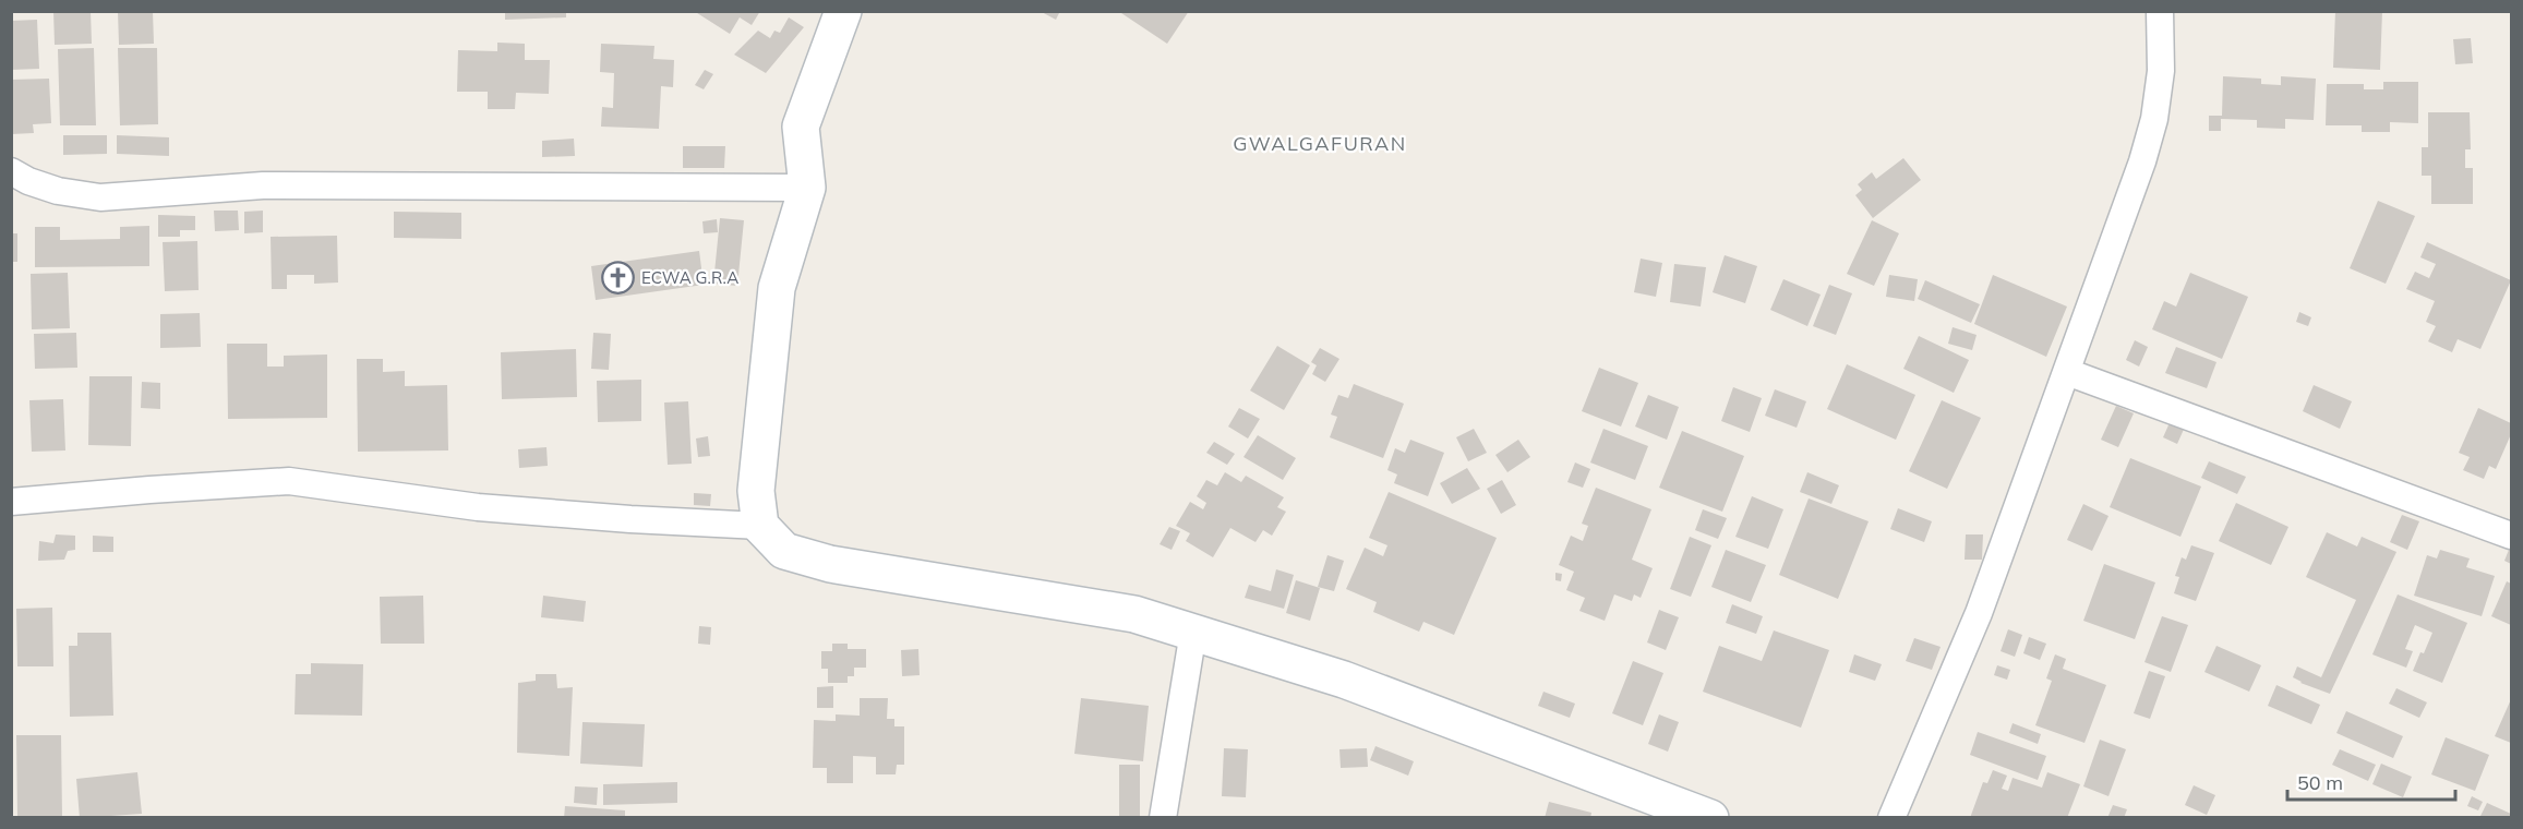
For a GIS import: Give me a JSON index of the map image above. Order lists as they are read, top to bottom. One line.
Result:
{"districts":["GWALGAFURAN"],"places":{"church":["ECWA G.R.A"]},"scale_bar":"50 m"}
